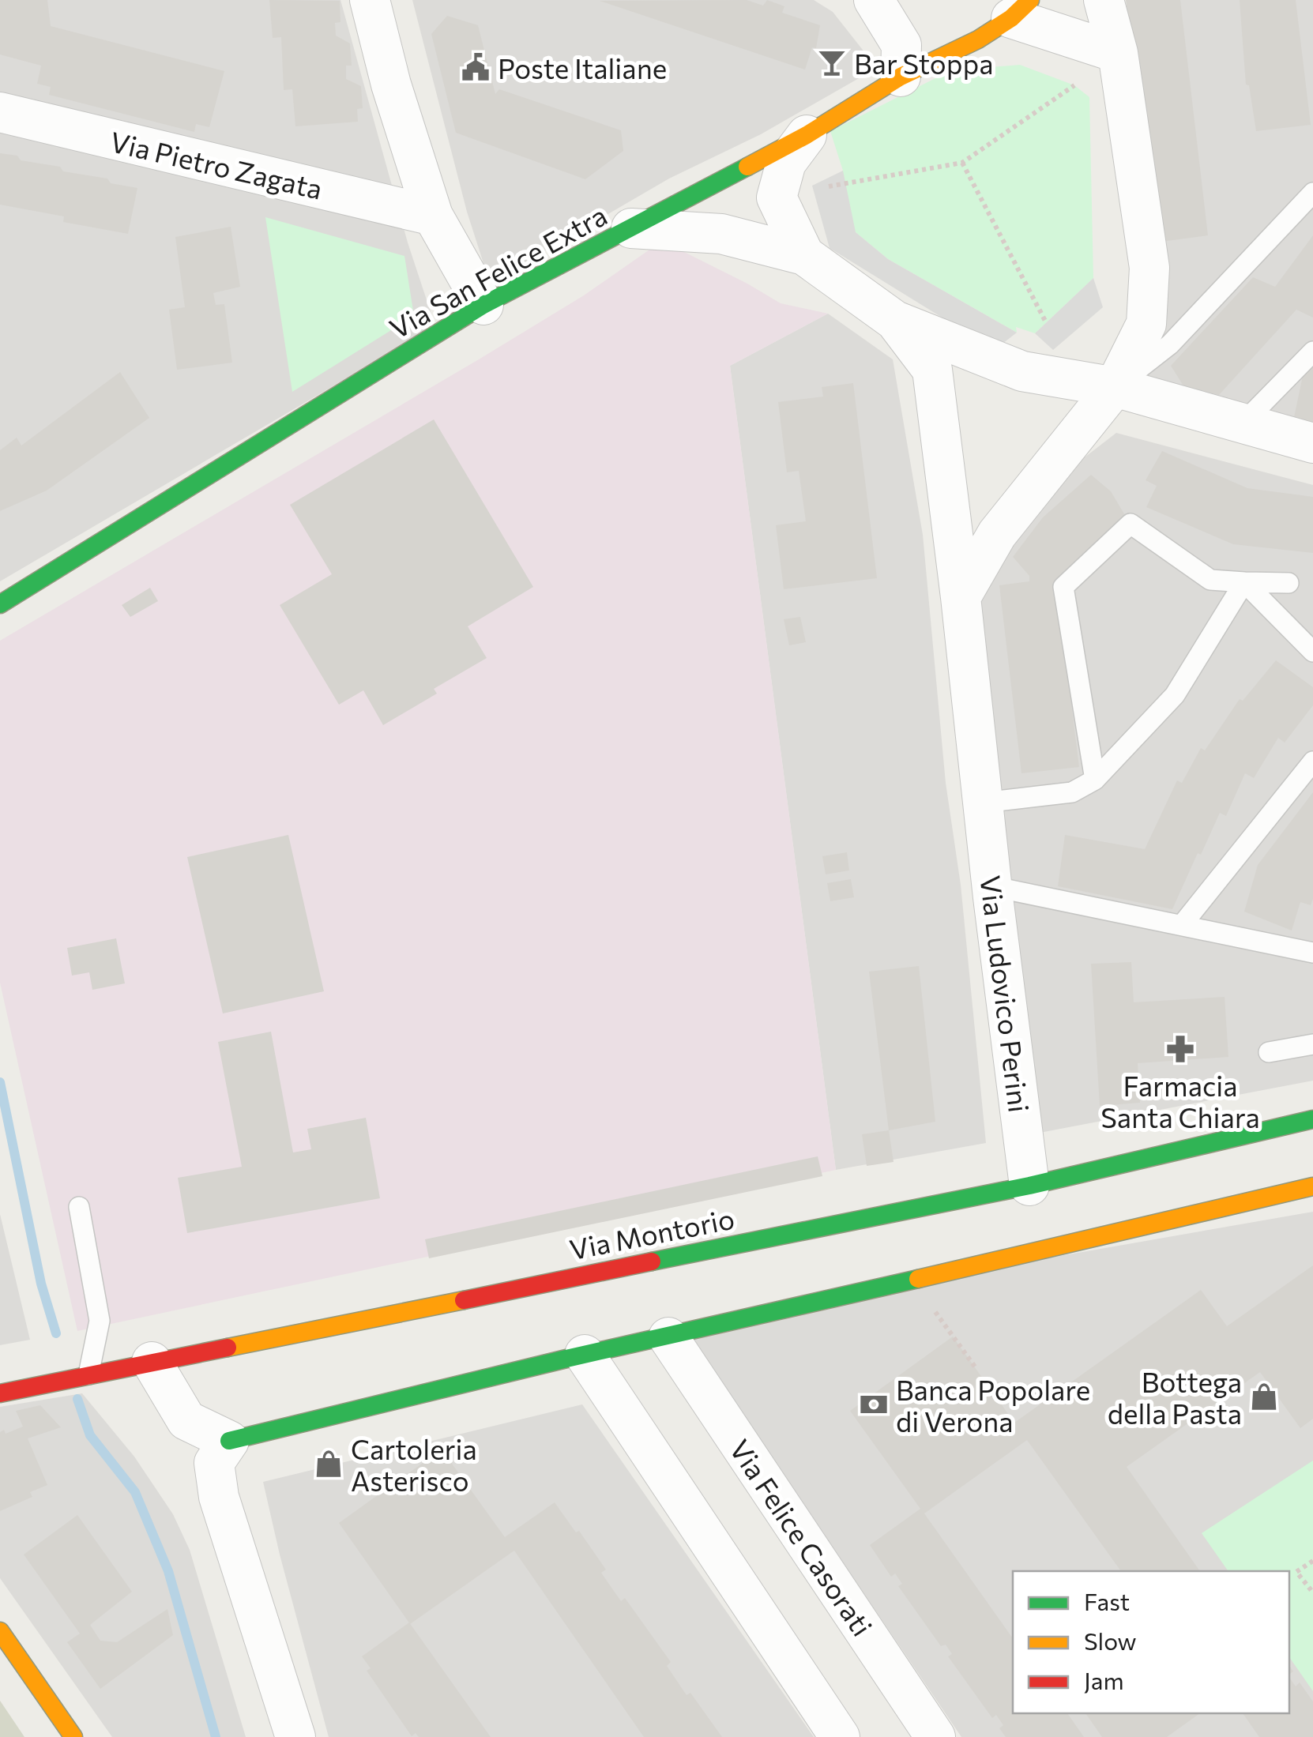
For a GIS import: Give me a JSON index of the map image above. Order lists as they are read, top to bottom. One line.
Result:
{"streets":{"street":["Via Pietro Zagata","Via San Felice Extra","Via Ludovico Perini","Via Montorio","Via Felice Casorati"]},"crossings":[["Via Ludovico Perini","Via Montorio"]],"places":{"bar":["Bar Stoppa"],"public building":["Poste Italiane"],"pharmacy":["Farmacia Santa Chiara"],"shop":["Bottega della Pasta","Cartoleria Asterisco"],"bank":["Banca Popolare di Verona"]},"legend":["Fast","Slow","Jam"]}
